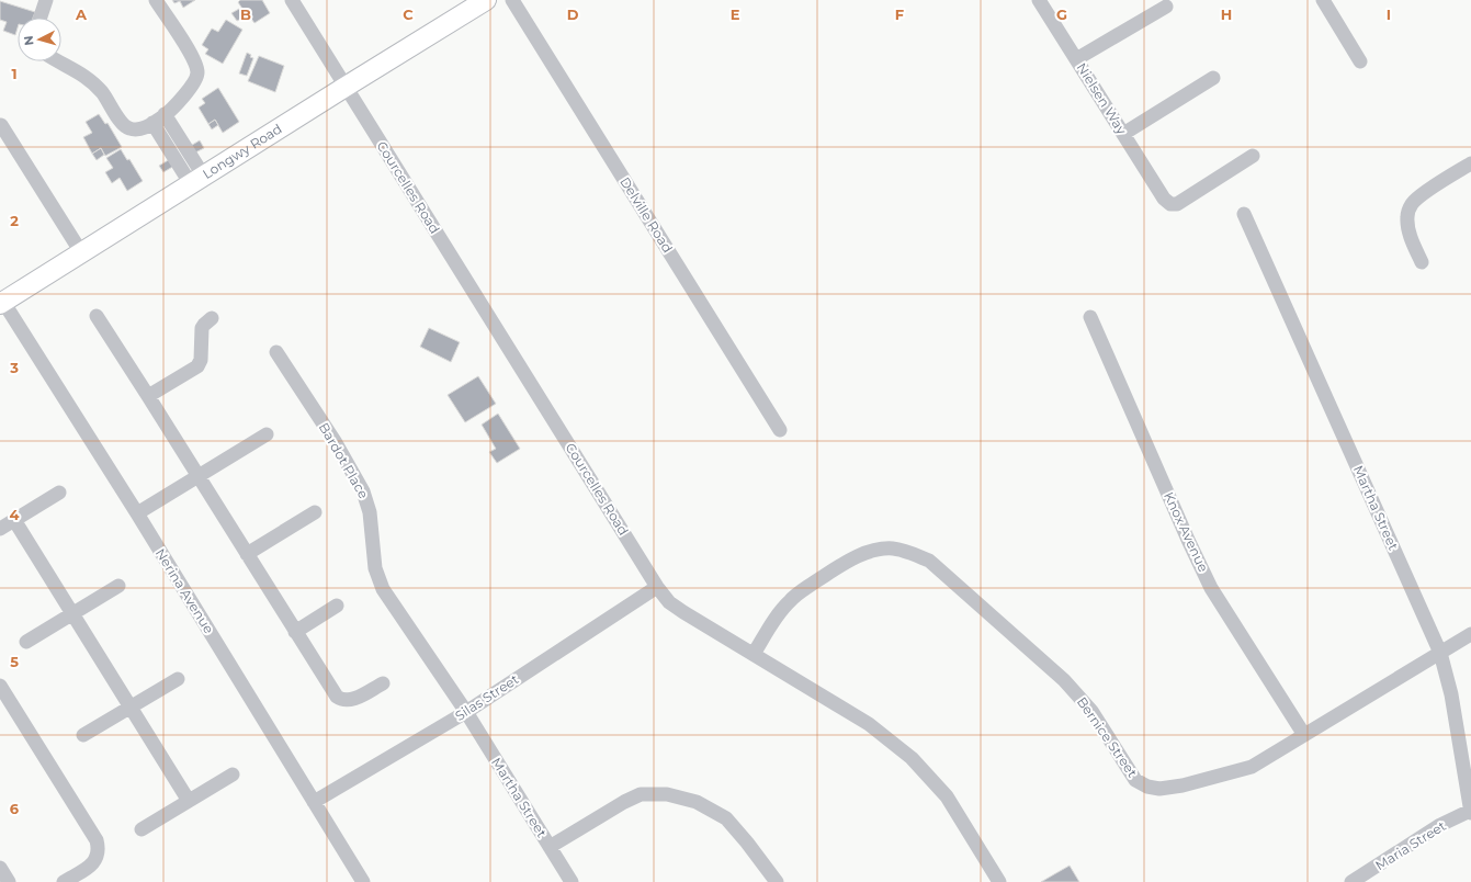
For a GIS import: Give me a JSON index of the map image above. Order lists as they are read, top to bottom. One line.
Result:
{"streets":{"street":["Nielsen Way","Longwy Road","Courcelles Road","Delville Road","Bardot Place","Martha Street","Knox Avenue","Nerina Avenue","Silas Street","Bernice Street","Maria Street"]},"crossings":[["Longwy Road","Courcelles Road"],["Longwy Road","Nerina Avenue"],["Courcelles Road","Silas Street"],["Courcelles Road","Bernice Street"],["Bardot Place","Martha Street"],["Bardot Place","Silas Street"],["Martha Street","Silas Street"],["Martha Street","Bernice Street"],["Martha Street","Maria Street"],["Knox Avenue","Bernice Street"],["Nerina Avenue","Silas Street"]],"north":"left","grid":{"columns":["A","B","C","D","E","F","G","H","I"],"rows":["1","2","3","4","5","6"]}}
